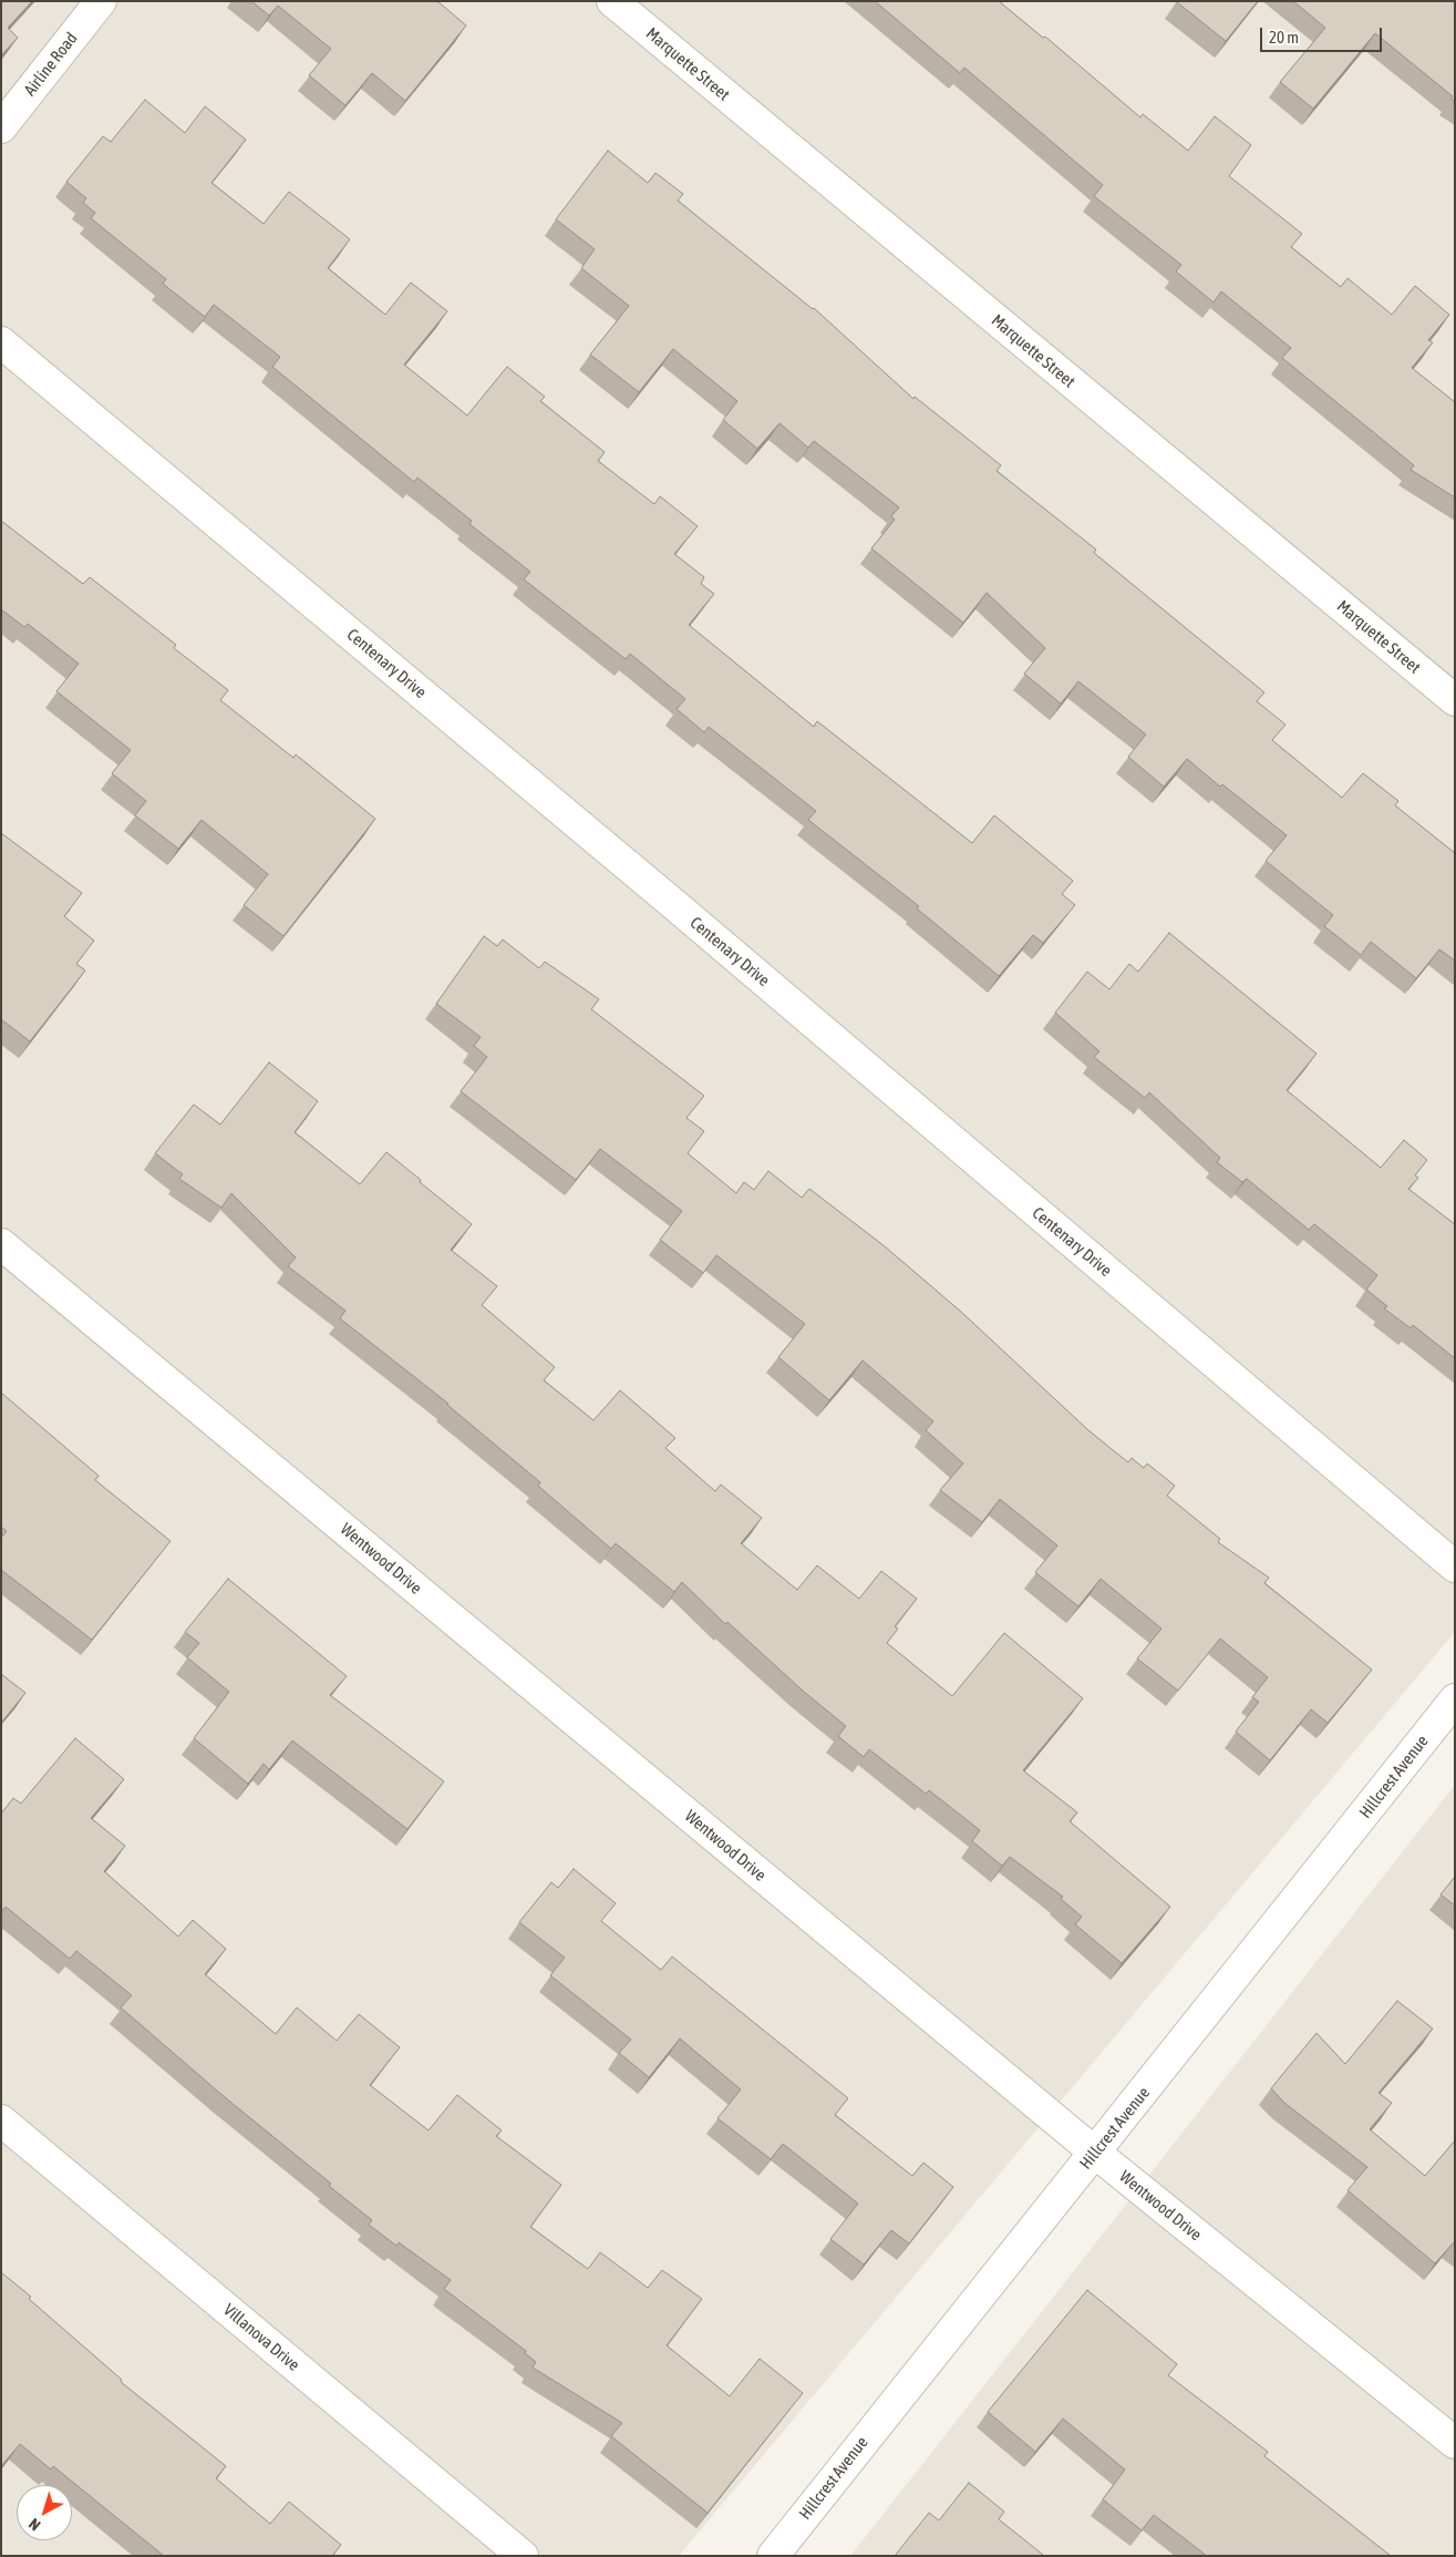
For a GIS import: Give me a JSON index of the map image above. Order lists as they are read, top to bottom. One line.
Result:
{"streets":{"street":["Airline Road","Marquette Street","Centenary Drive","Wentwood Drive","Hillcrest Avenue","Villanova Drive"]},"crossings":[["Wentwood Drive","Hillcrest Avenue"]],"scale_bar":"20 m","north":"bottom left"}
